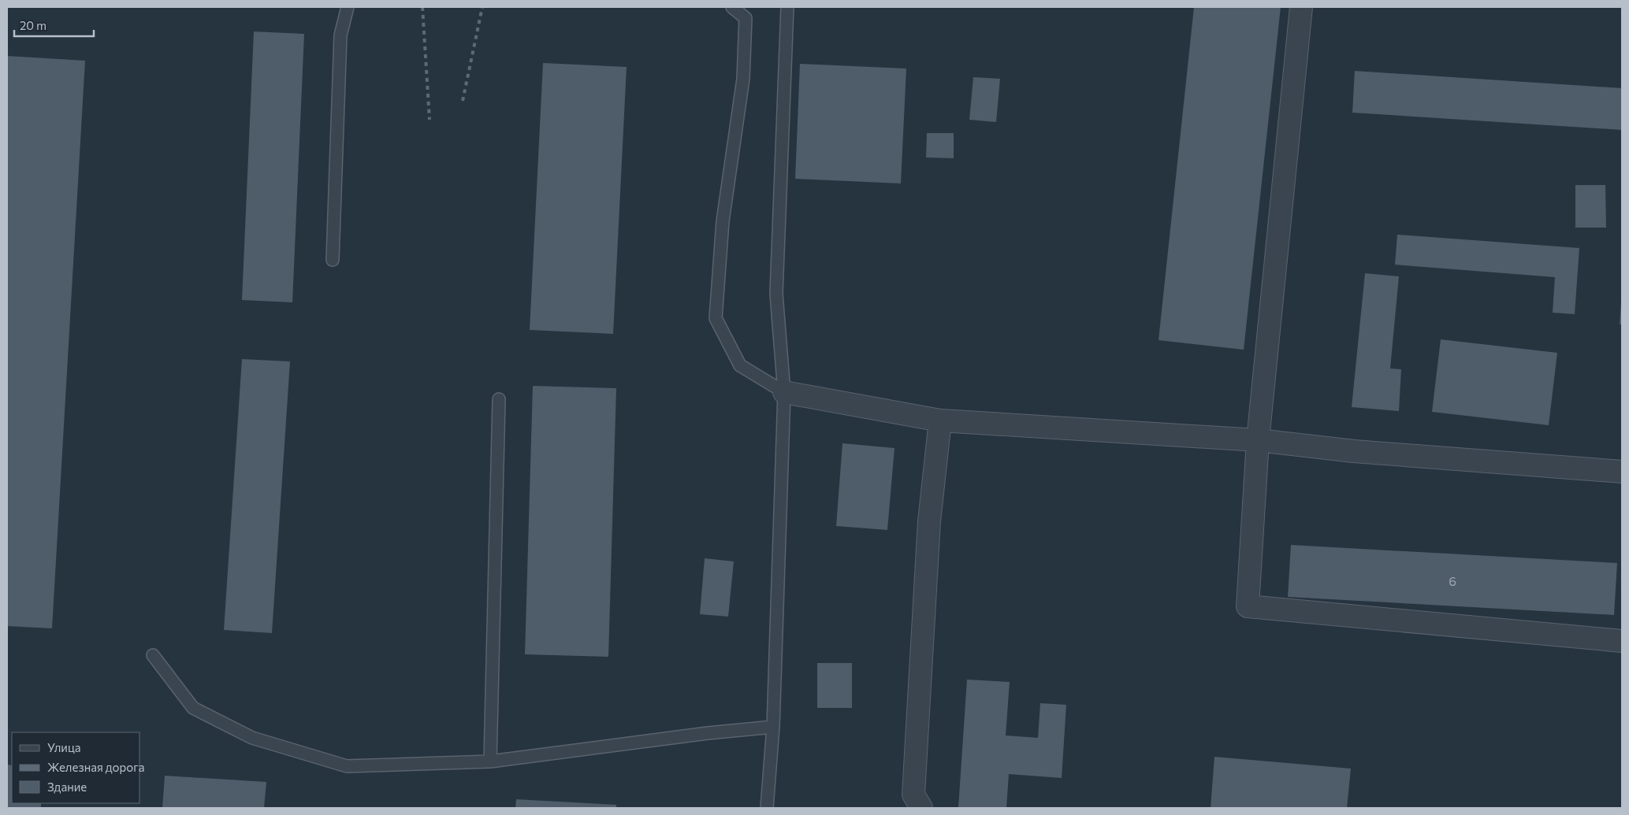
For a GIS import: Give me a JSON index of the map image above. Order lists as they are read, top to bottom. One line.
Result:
{"house_numbers":["6"],"legend":["Улица","Железная дорога","Здание"],"scale_bar":"20 m"}
